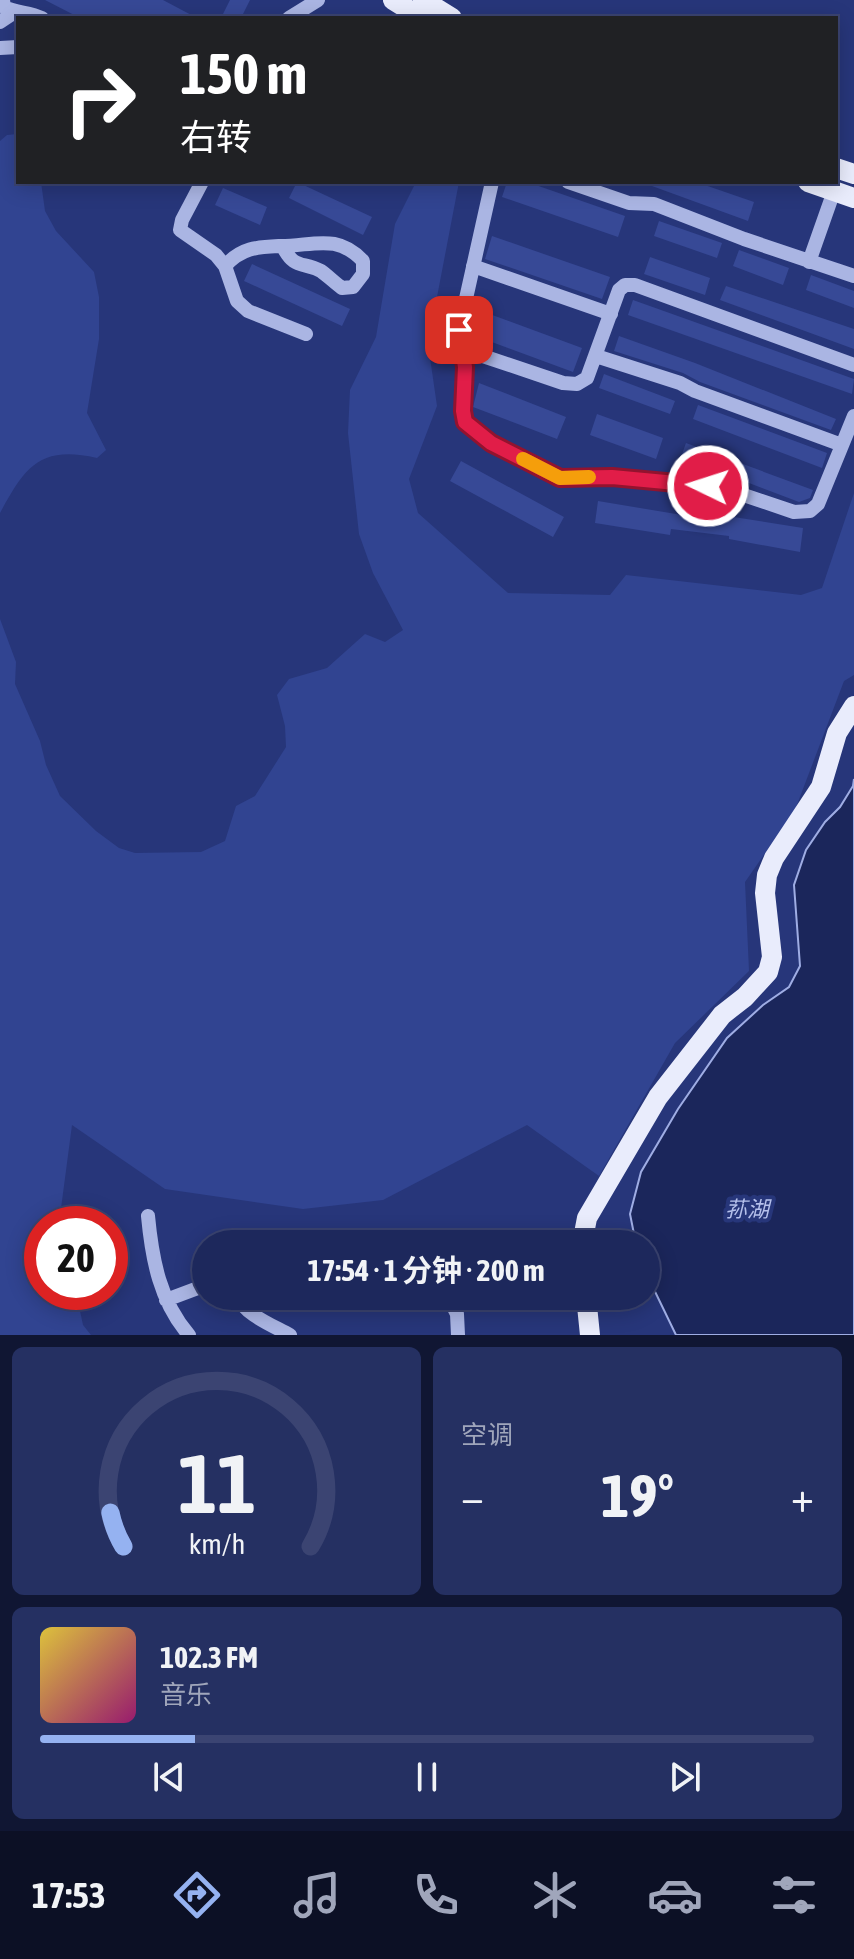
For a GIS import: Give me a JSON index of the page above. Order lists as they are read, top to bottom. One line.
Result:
{"water":["荪湖"],"page":{"turn":["150 m","右转"],"limit":"20","trip":"17:54 · 1 分钟 · 200 m","tile":"空调","heat":["−","19°","+"],"song":["102.3 FM","音乐"],"tabs":"17:53","gauge":["11","km/h"]}}
